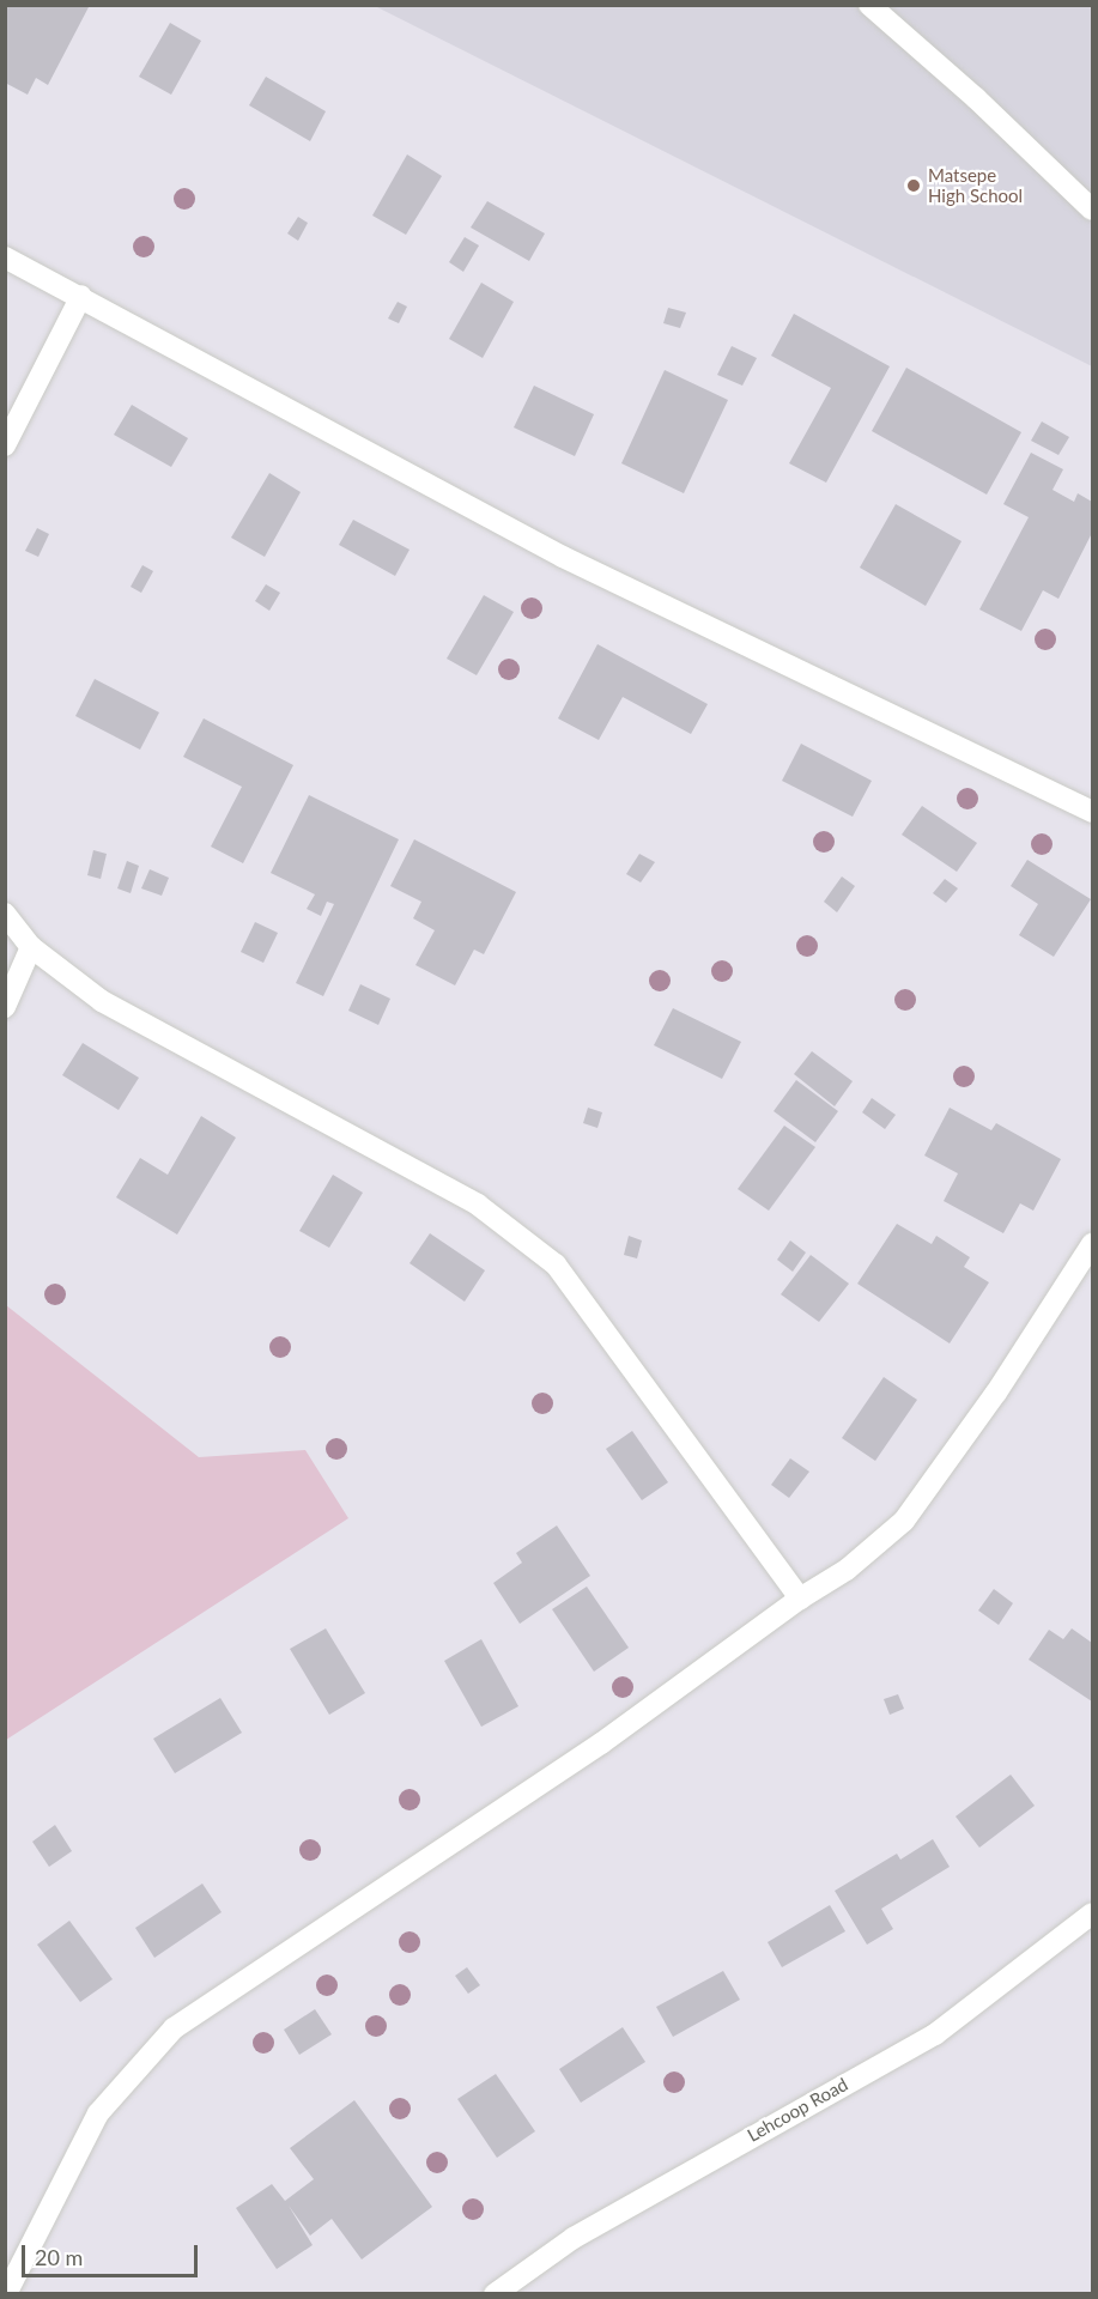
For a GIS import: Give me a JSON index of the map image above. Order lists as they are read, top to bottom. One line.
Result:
{"streets":{"street":["Lehcoop Road"]},"places":["Matsepe High School"],"scale_bar":"20 m"}
